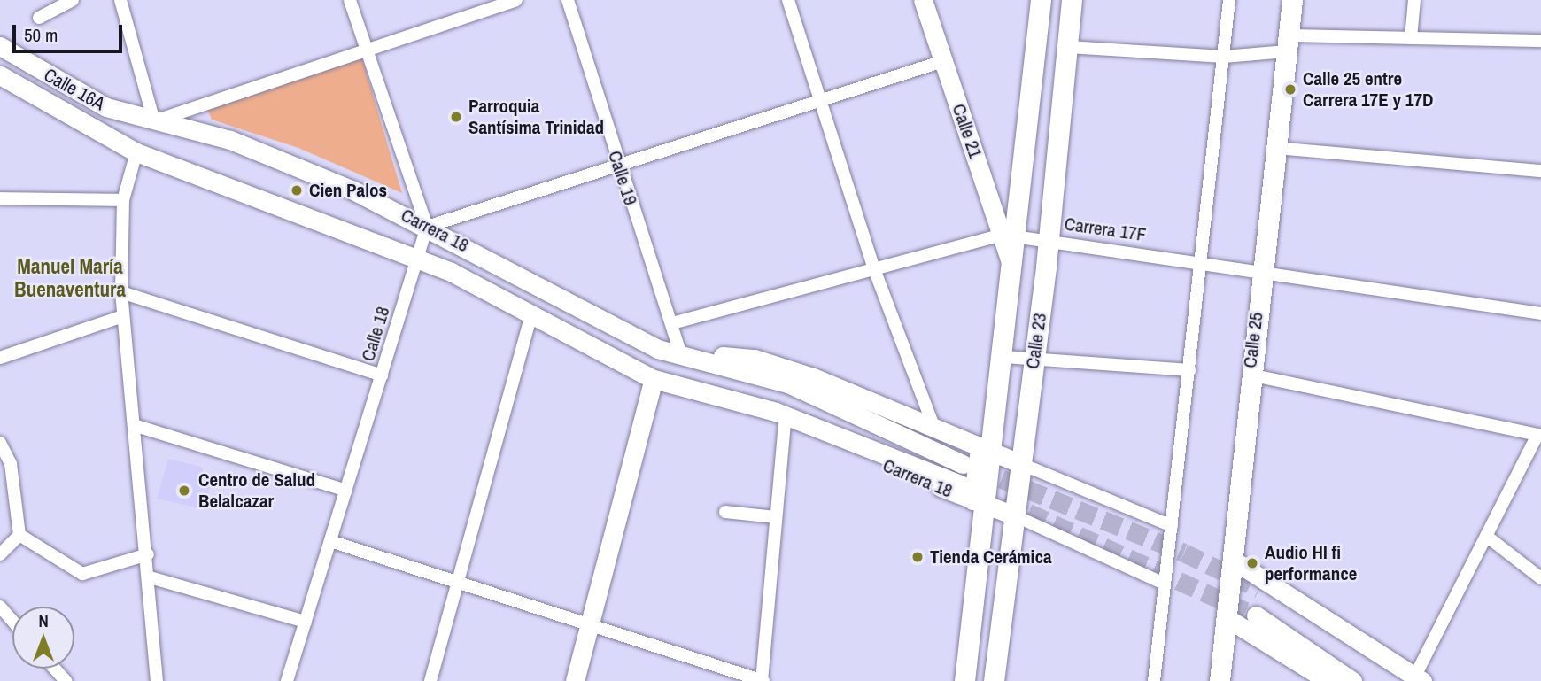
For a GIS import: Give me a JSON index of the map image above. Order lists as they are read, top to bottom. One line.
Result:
{"streets":{"main road":["Calle 16A","Calle 21","Carrera 18","Calle 25","Calle 23"],"street":["Calle 19","Carrera 17F","Calle 18"]},"crossings":[["Calle 16A","Carrera 18"],["Calle 21","Carrera 17F"],["Calle 21","Calle 23"],["Calle 19","Carrera 17F"],["Calle 19","Carrera 18"],["Carrera 17F","Calle 25"],["Carrera 17F","Calle 23"],["Carrera 18","Calle 18"],["Carrera 18","Calle 23"]],"districts":["Manuel María Buenaventura"],"places":["Calle 25 entre Carrera 17E y 17D","Parroquia Santísima Trinidad","Cien Palos","Centro de Salud Belalcazar","Tienda Cerámica","Audio HI fi performance"],"scale_bar":"50 m","north":"top"}
